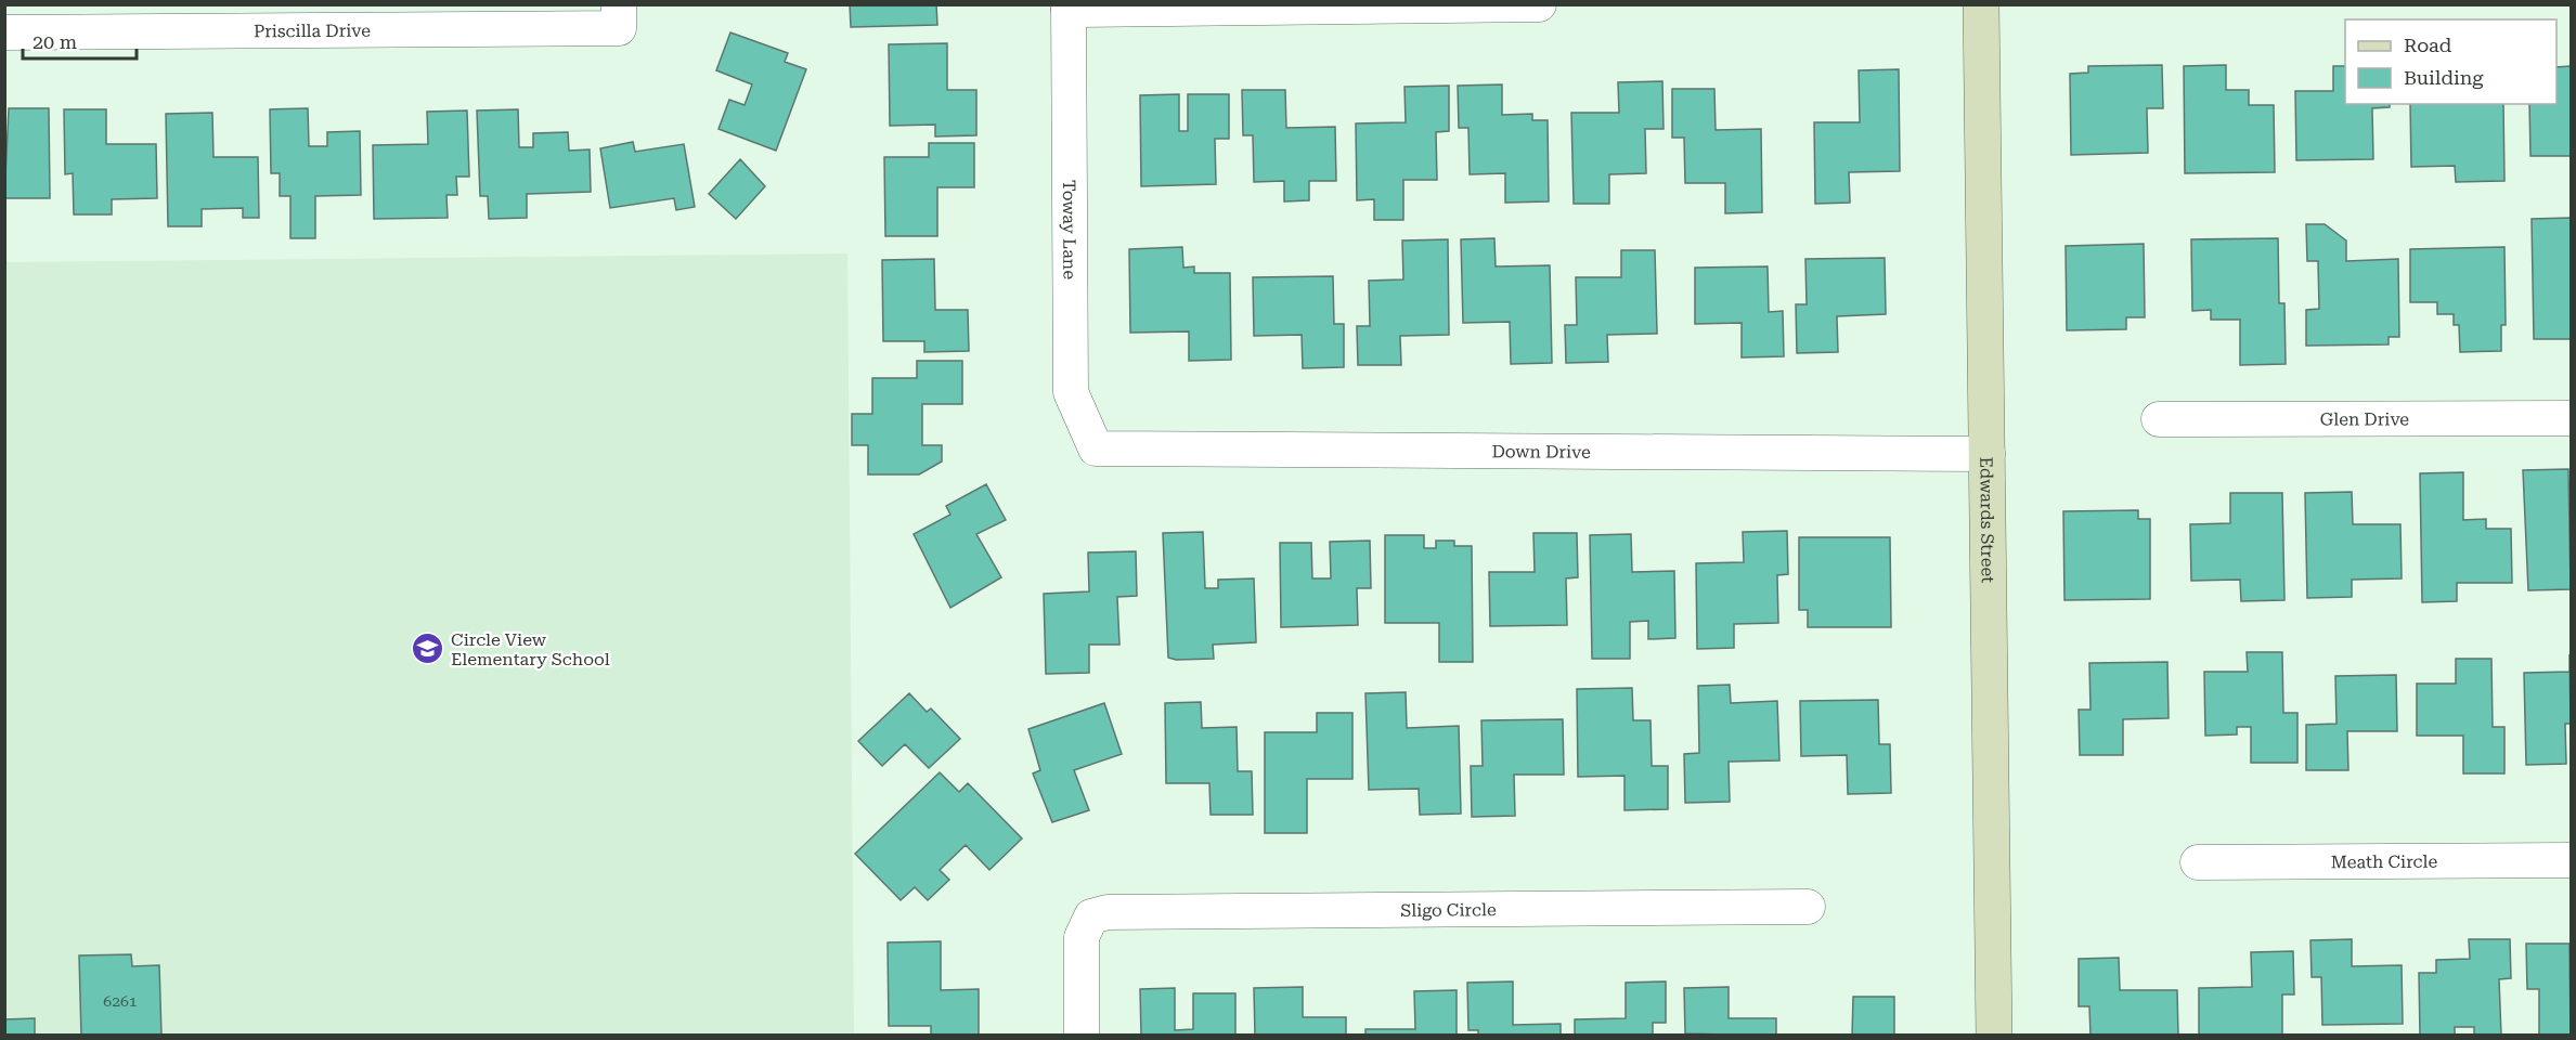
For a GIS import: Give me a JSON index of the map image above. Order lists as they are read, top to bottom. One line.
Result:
{"streets":{"street":["Priscilla Drive","Toway Lane","Glen Drive","Down Drive","Edwards Street","Meath Circle","Sligo Circle"]},"crossings":[["Toway Lane","Down Drive"],["Down Drive","Edwards Street"]],"places":{"school or university":["Circle View Elementary School"]},"house_numbers":["6261"],"legend":["Road","Building"],"scale_bar":"20 m"}
